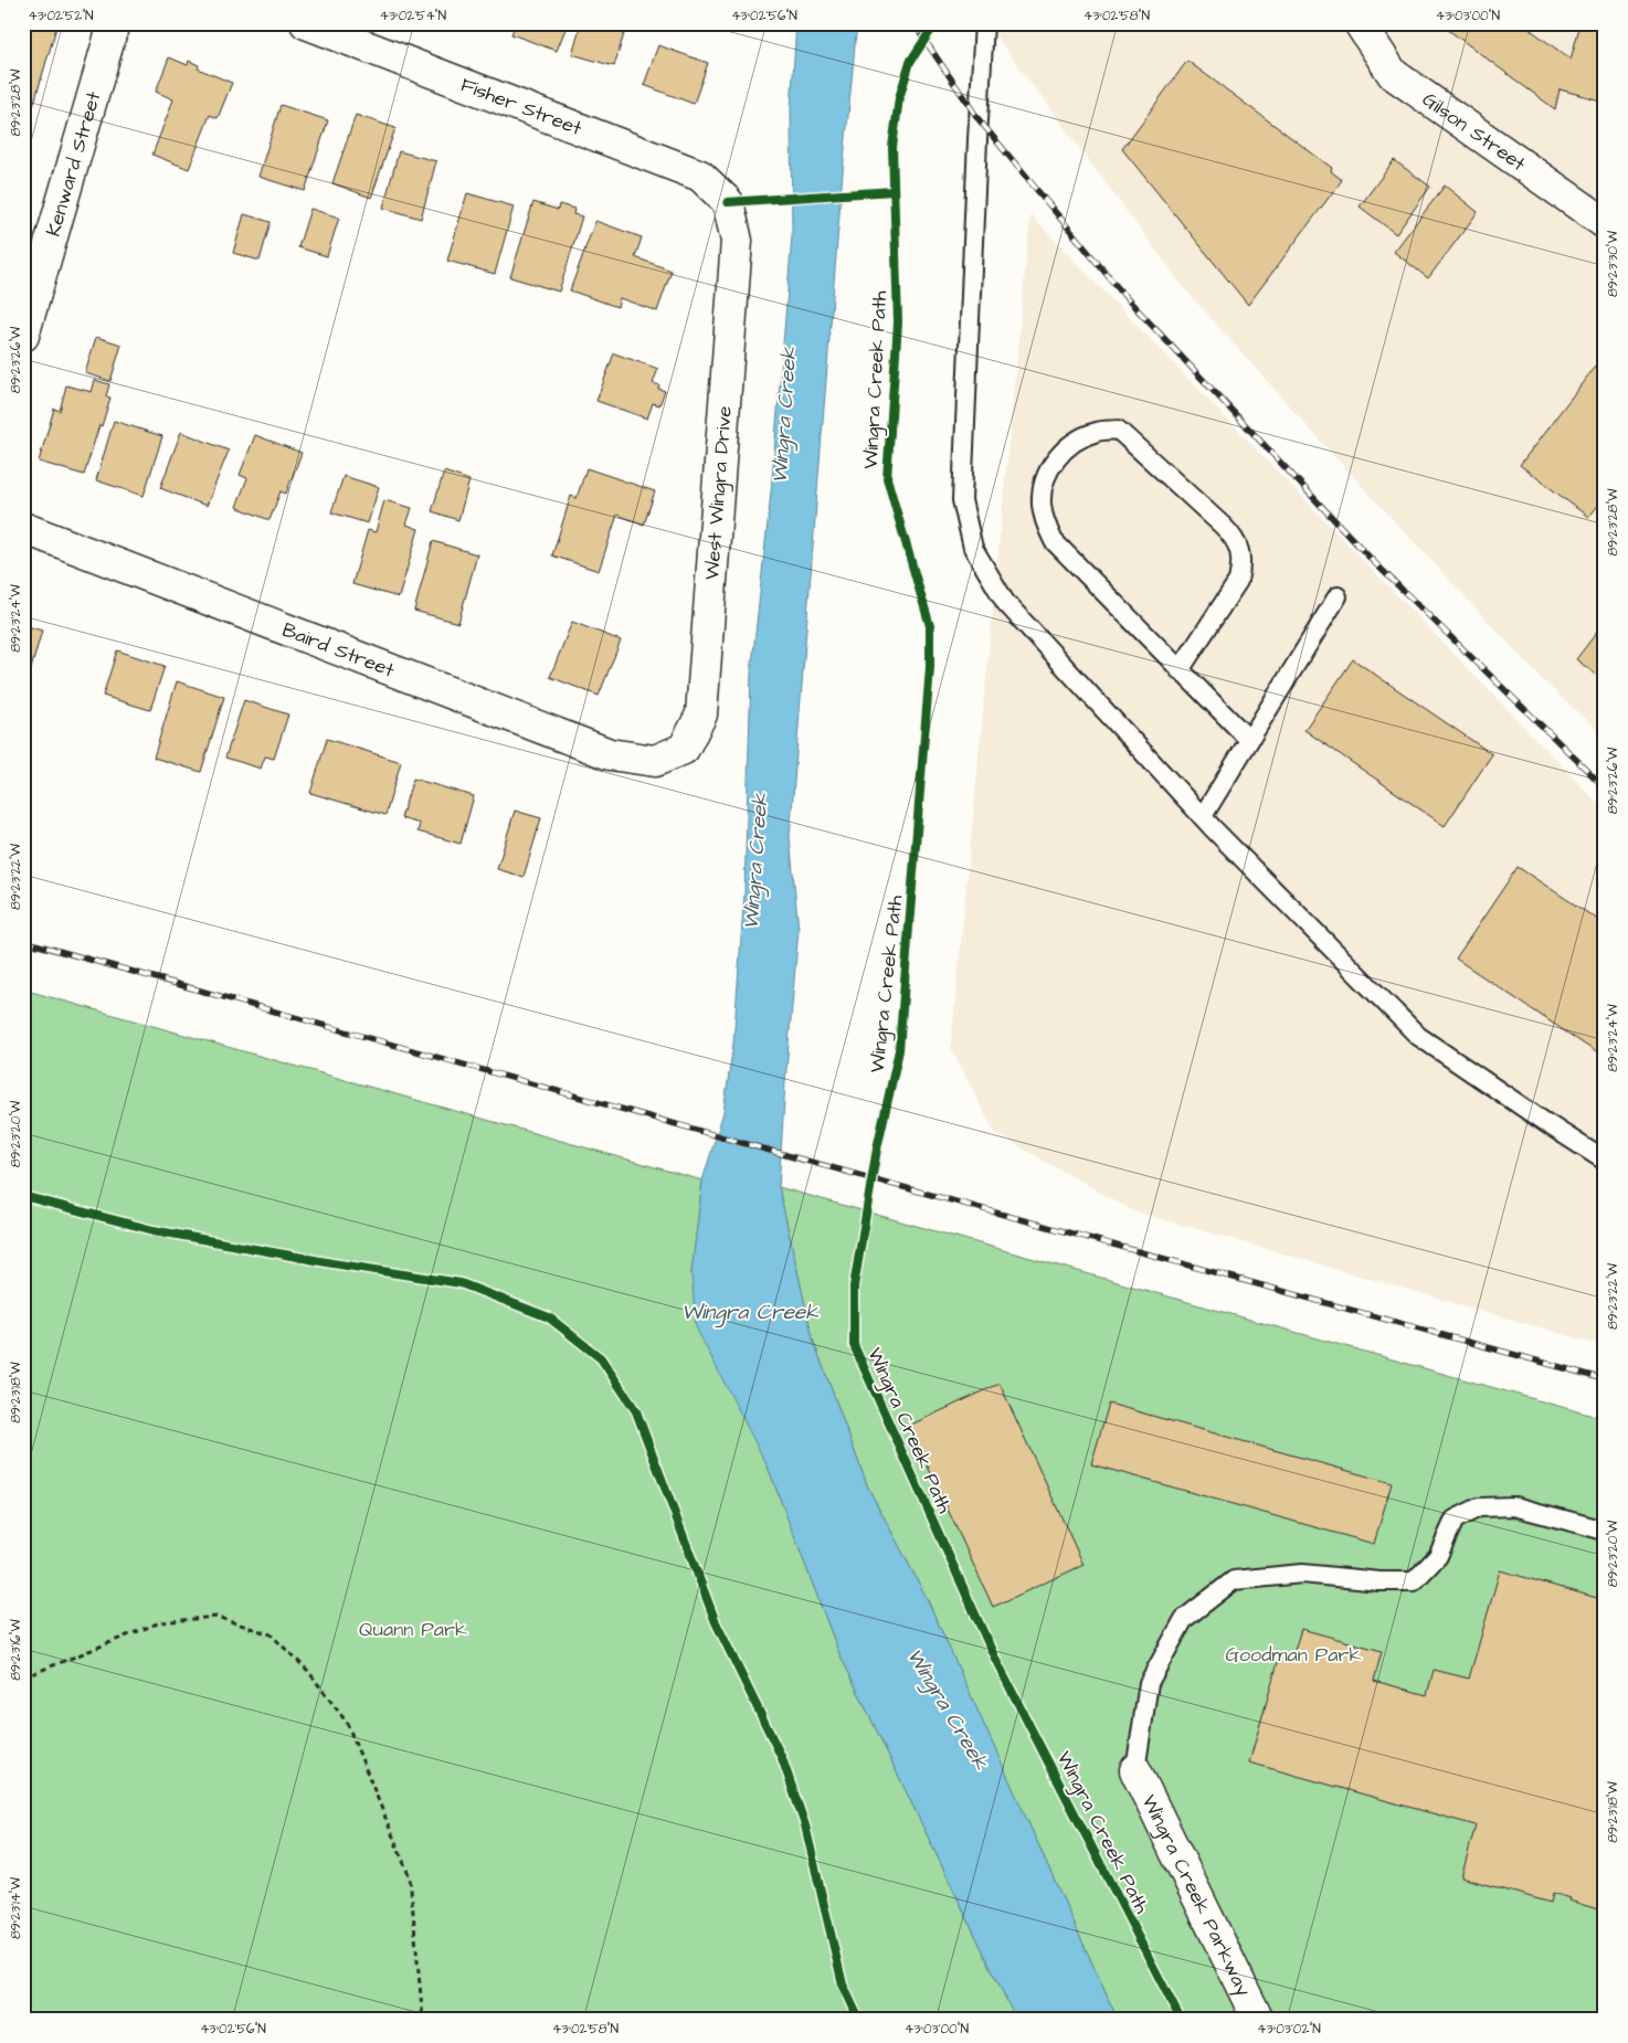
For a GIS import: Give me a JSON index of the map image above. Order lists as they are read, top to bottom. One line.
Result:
{"streets":{"street":["Fisher Street","Gilson Street","Kenward Street","West Wingra Drive","Baird Street","Wingra Creek Parkway"],"cycle path":["Wingra Creek Path"]},"crossings":[["Fisher Street","West Wingra Drive"],["West Wingra Drive","Baird Street"]],"water":["Wingra Creek"],"parks":["Quann Park","Goodman Park"],"coordinates":["43°02'52\"N","43°02'54\"N","43°02'56\"N","43°02'58\"N","43°03'00\"N","89°23'28\"W","89°23'30\"W","89°23'26\"W","89°23'24\"W","89°23'22\"W","89°23'20\"W","89°23'18\"W","89°23'16\"W","89°23'14\"W","43°03'02\"N"]}
